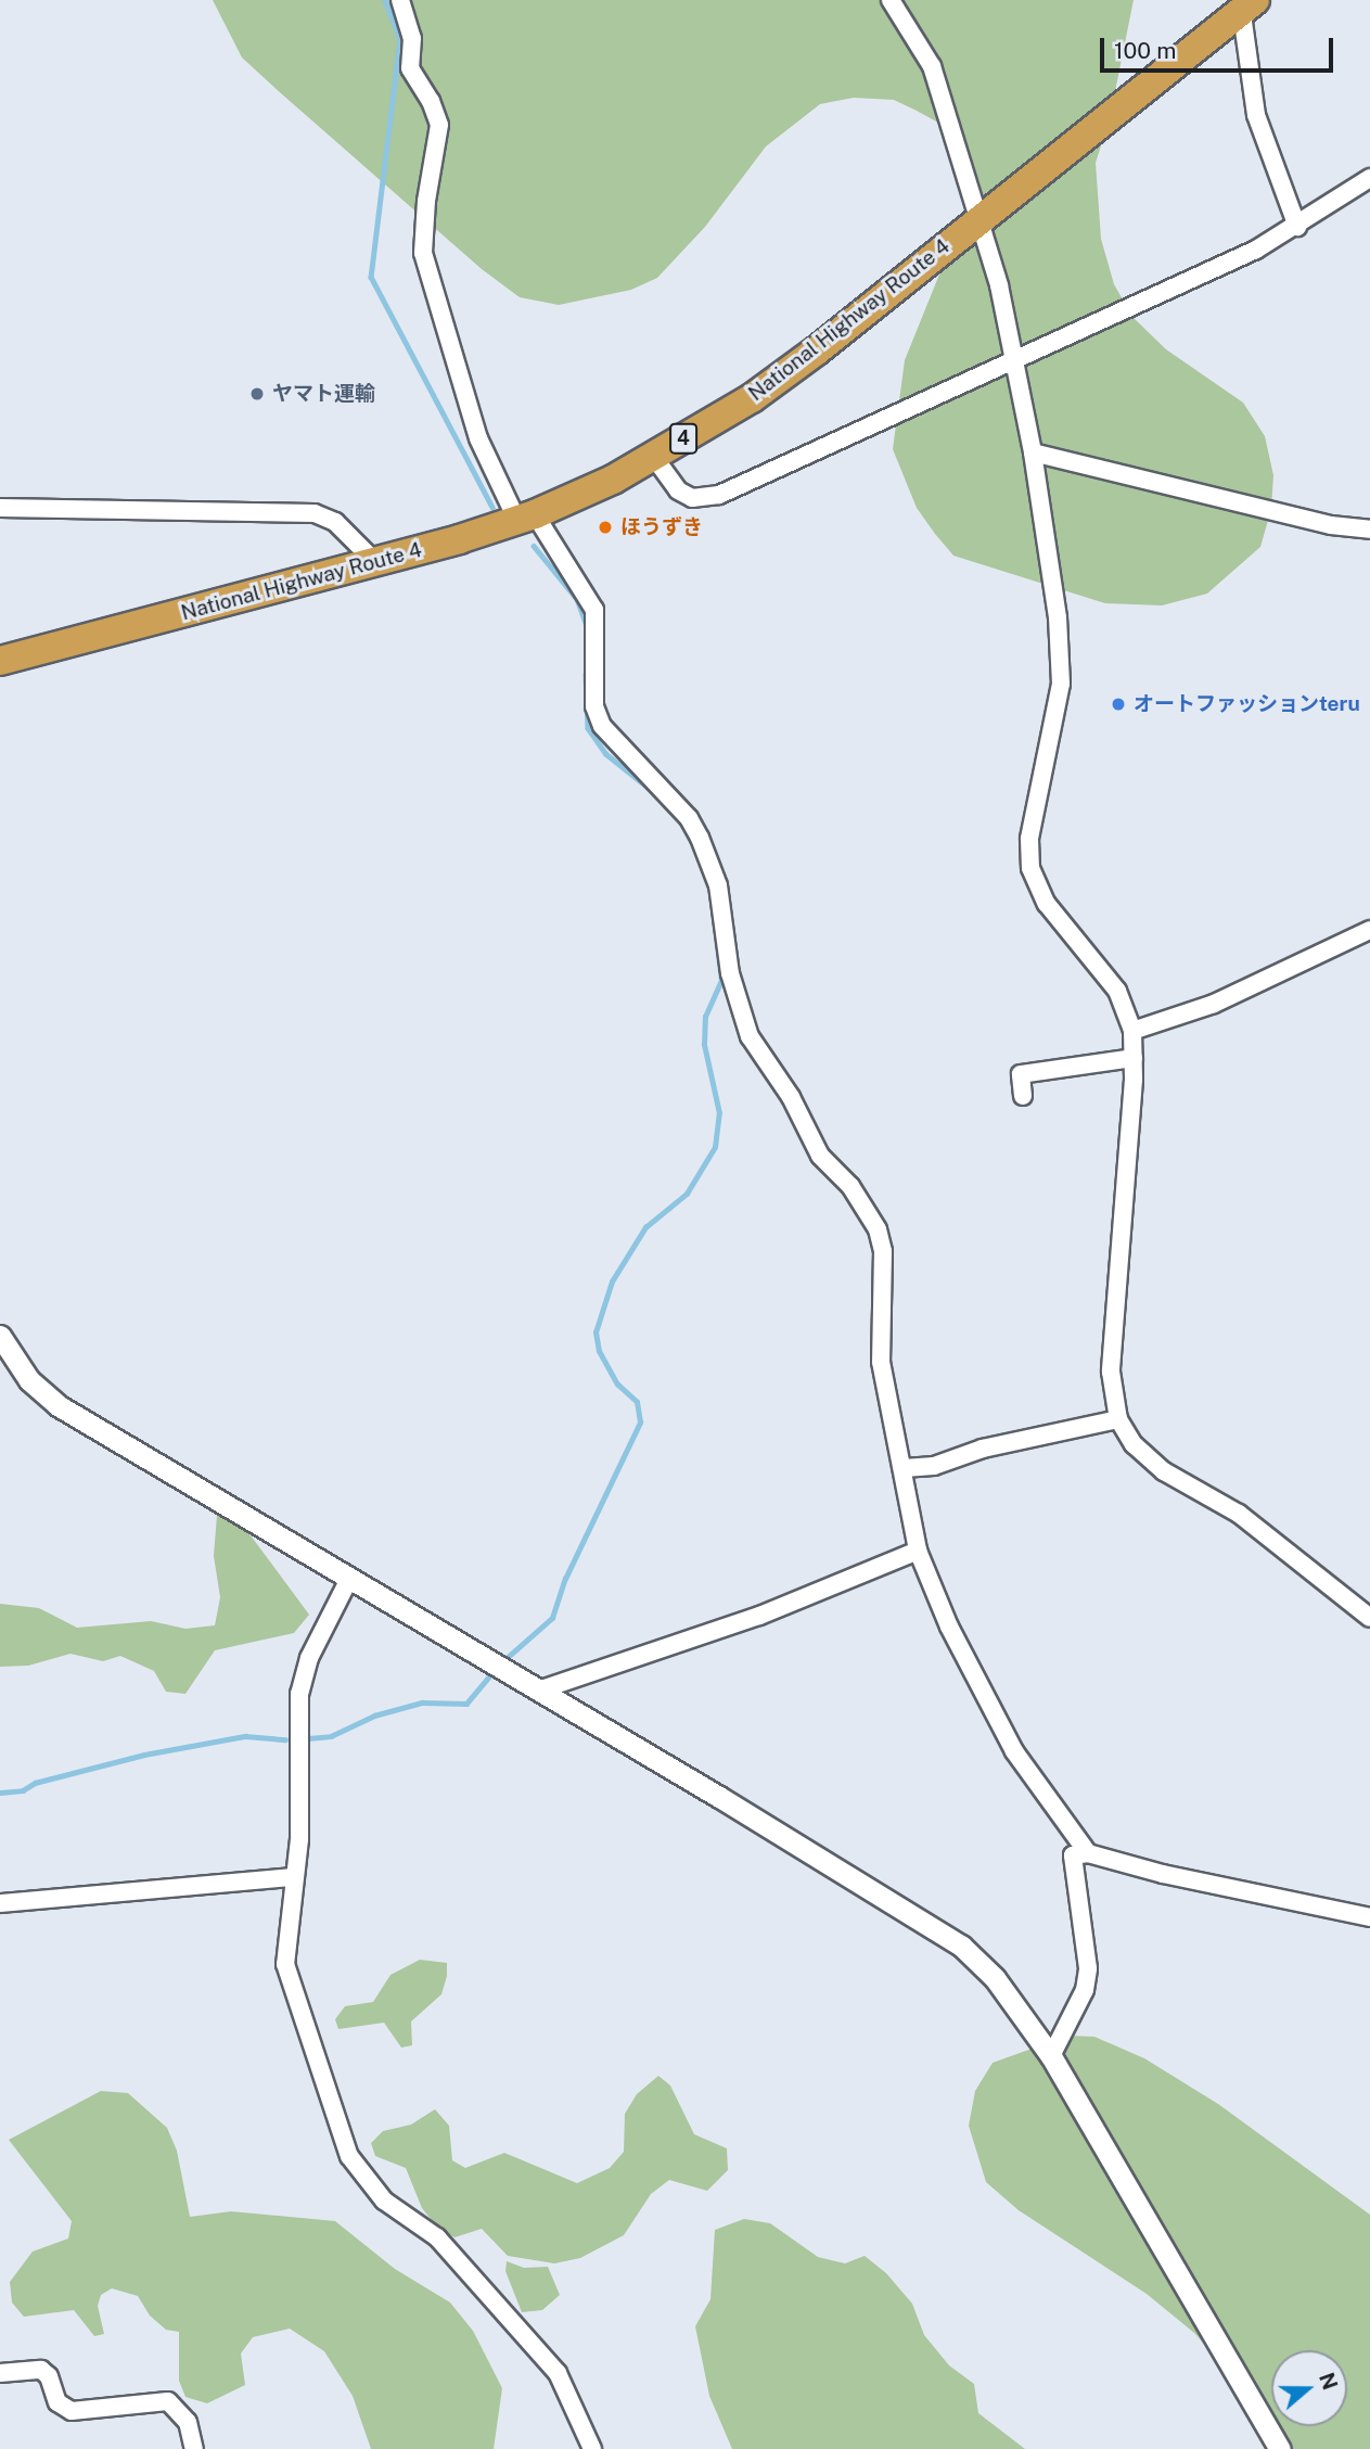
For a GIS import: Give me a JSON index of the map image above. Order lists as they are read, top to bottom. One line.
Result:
{"streets":{"highway":["National Highway Route 4","4"]},"places":["ヤマト運輸","ほうずき","オートファッションteru"],"scale_bar":"100 m","north":"right"}
